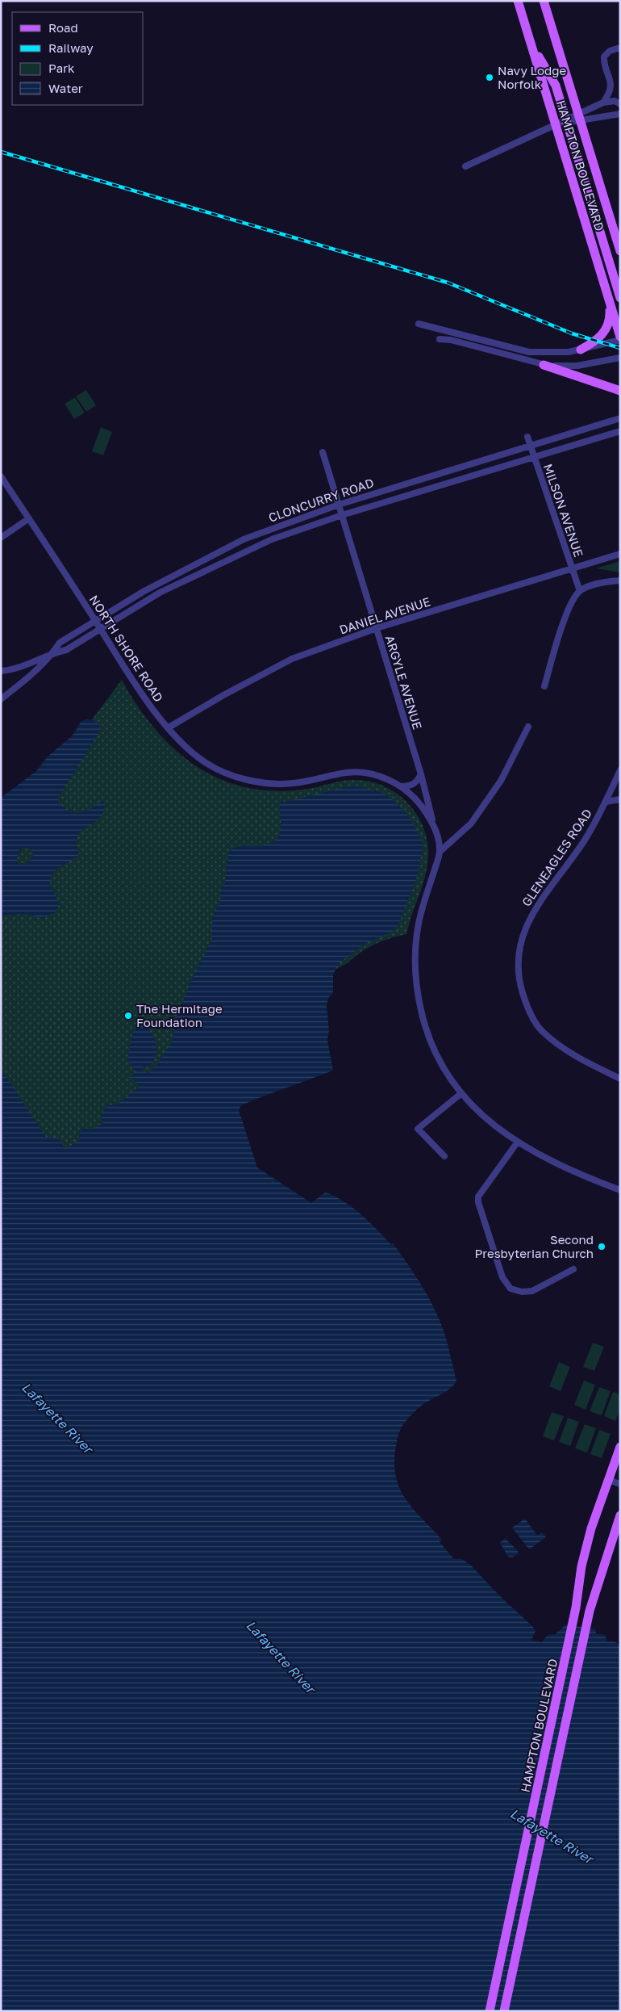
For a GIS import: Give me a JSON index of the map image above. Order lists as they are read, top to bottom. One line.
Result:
{"streets":{"main road":["HAMPTON BOULEVARD"],"street":["CLONCURRY ROAD","MILSON AVENUE","DANIEL AVENUE","NORTH SHORE ROAD","ARGYLE AVENUE","GLENEAGLES ROAD"]},"crossings":[["CLONCURRY ROAD","MILSON AVENUE"],["CLONCURRY ROAD","NORTH SHORE ROAD"],["CLONCURRY ROAD","ARGYLE AVENUE"],["MILSON AVENUE","DANIEL AVENUE"],["DANIEL AVENUE","NORTH SHORE ROAD"],["DANIEL AVENUE","ARGYLE AVENUE"],["NORTH SHORE ROAD","ARGYLE AVENUE"]],"water":["Lafayette River"],"places":["Navy Lodge Norfolk","The Hermitage Foundation","Second Presbyterian Church"],"legend":["Road","Railway","Park","Water"]}
